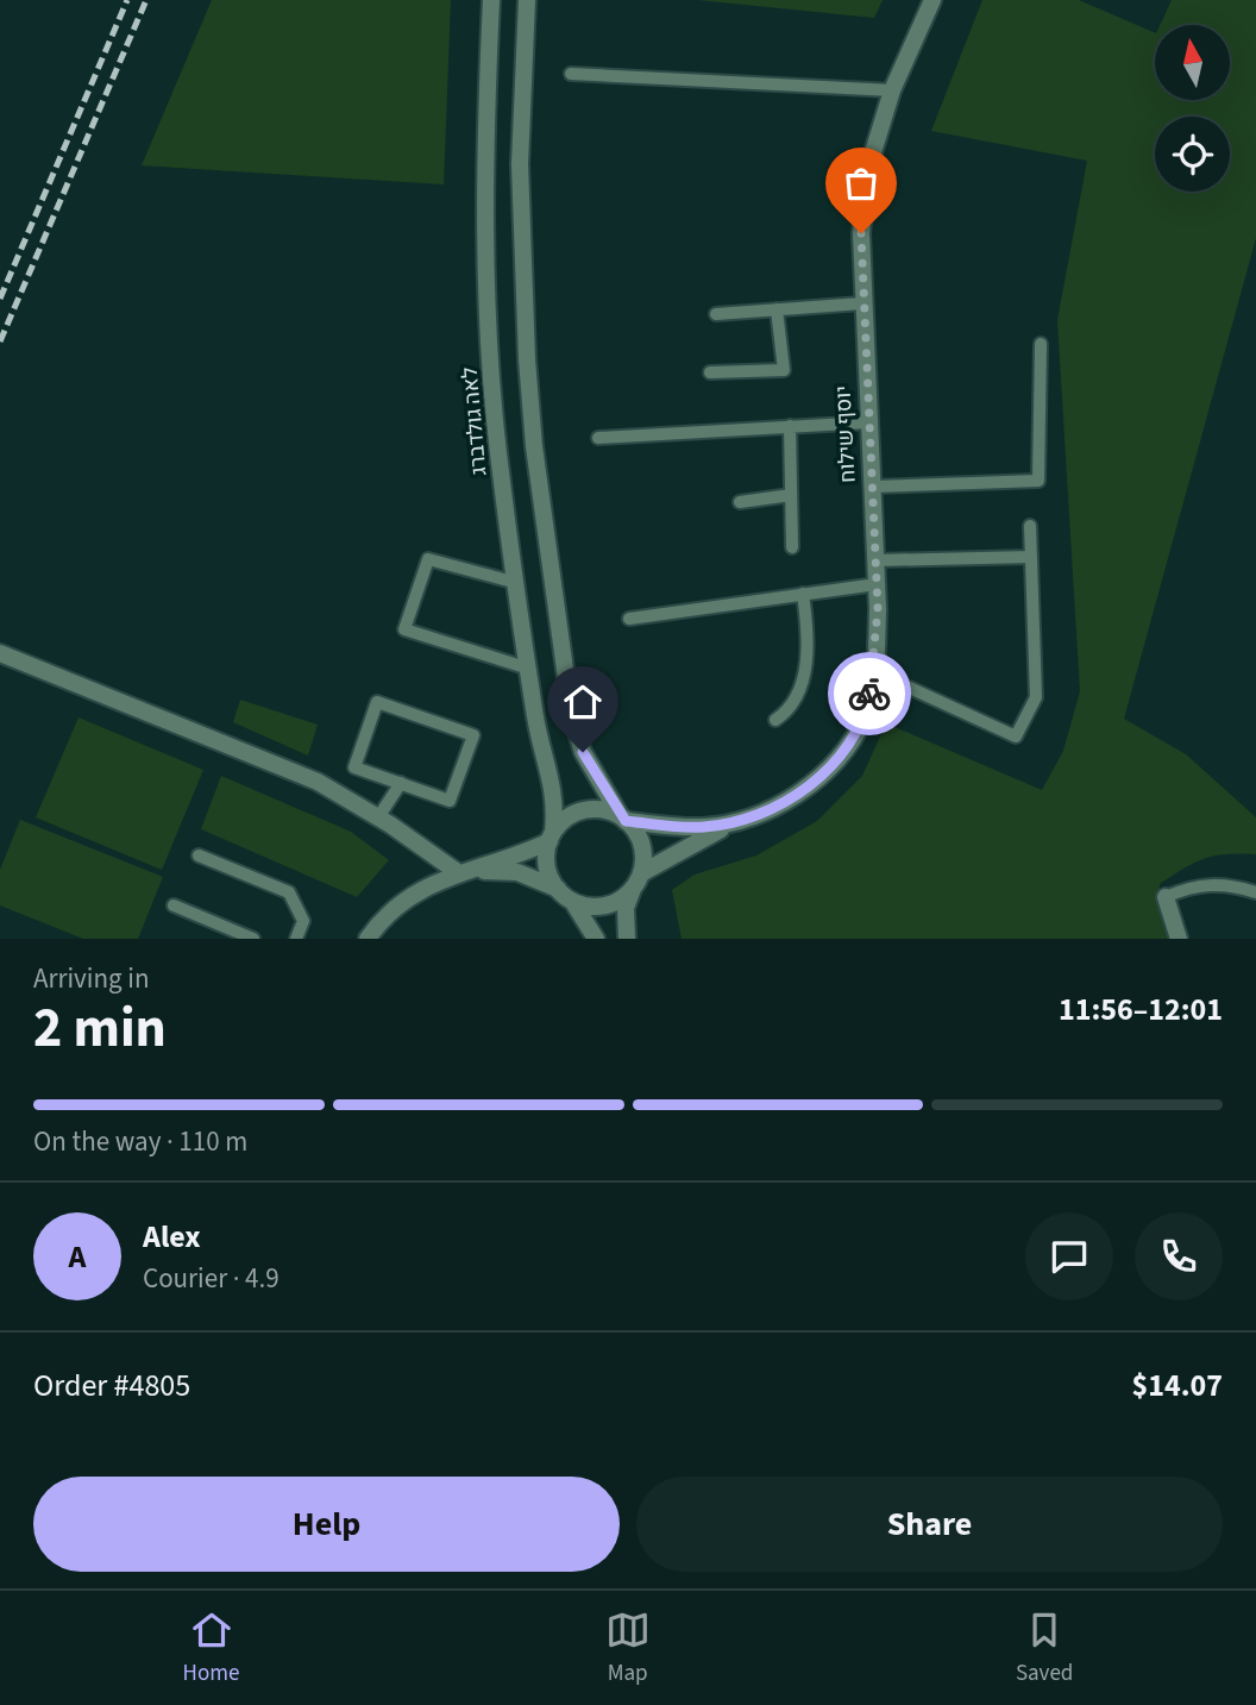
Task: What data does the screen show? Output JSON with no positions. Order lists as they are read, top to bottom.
{
  "streets": {
    "street": ["לאה גולדברג", "יוסף שילוח"]
  },
  "north": "top",
  "page": {
    "heading": ["2 min", "Arriving in", "11:56–12:01"],
    "panel": [
      "Alex",
      "Courier · 4.9",
      "Order #4805",
      "$14.07"
    ],
    "bar": "On the way · 110 m",
    "round": "A",
    "buttons": ["Help", "Share"],
    "tabs": ["Home", "Map", "Saved"]
  }
}
